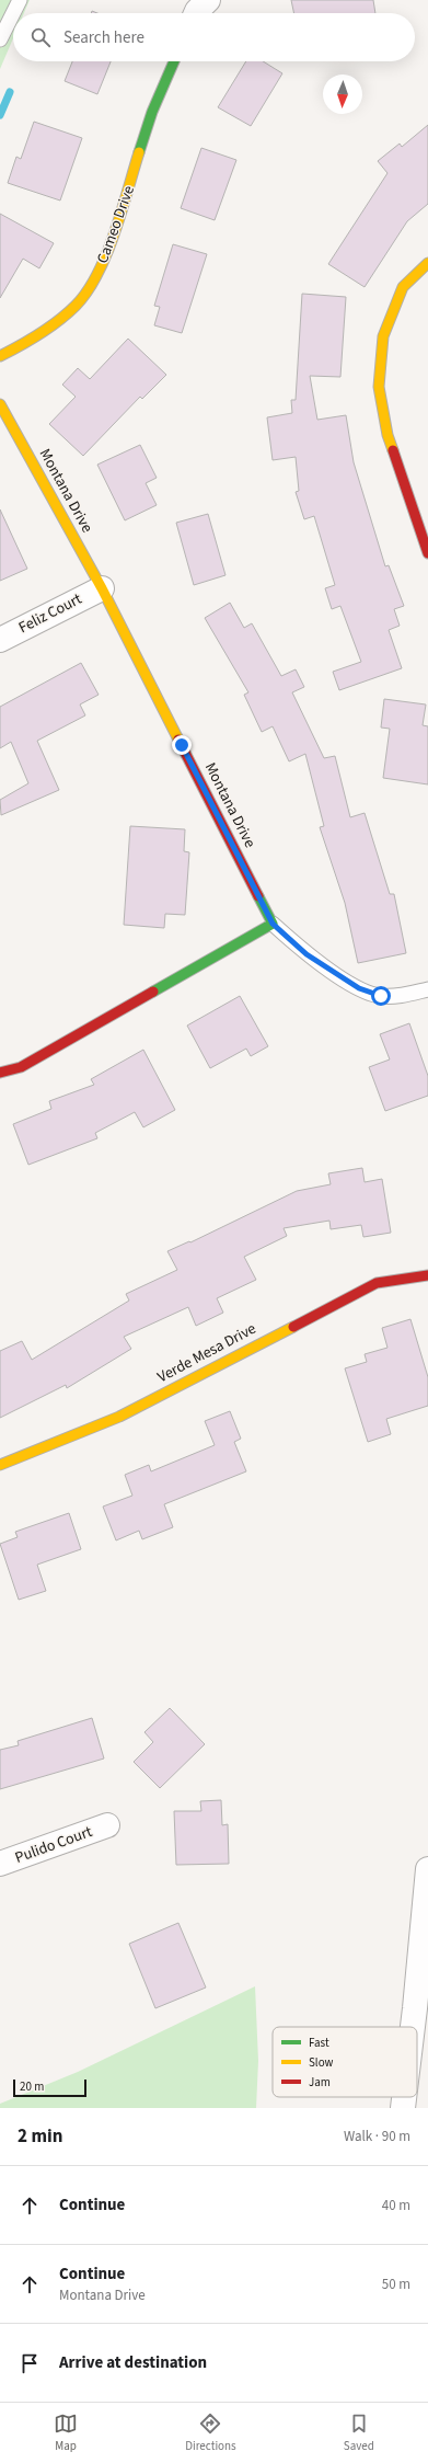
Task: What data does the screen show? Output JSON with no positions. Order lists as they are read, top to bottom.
{
  "streets": {
    "street": [
      "Cameo Drive",
      "Montana Drive",
      "Feliz Court",
      "Verde Mesa Drive",
      "Pulido Court"
    ]
  },
  "crossings": [
    ["Montana Drive", "Feliz Court"]
  ],
  "legend": ["Fast", "Slow", "Jam"],
  "scale_bar": "20 m",
  "north": "bottom",
  "page": {
    "search": "Search here",
    "scale": "20 m",
    "heading": ["2 min", "Walk · 90 m"],
    "list": [
      ["Continue", "40 m"],
      ["Continue", "Montana Drive", "50 m"],
      "Arrive at destination"
    ],
    "nav": ["Map", "Directions", "Saved"]
  }
}
